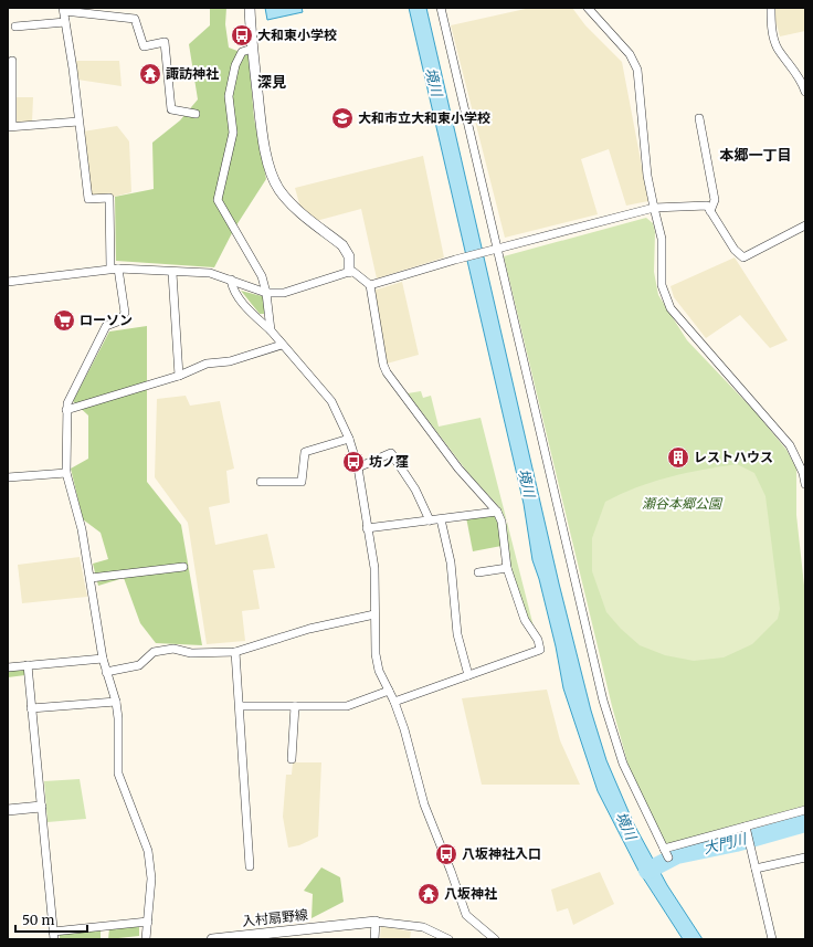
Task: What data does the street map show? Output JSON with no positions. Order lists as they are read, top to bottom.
{
  "streets": {
    "street": ["入村扇野線"]
  },
  "districts": ["深見", "本郷一丁目"],
  "water": ["境川", "大門川"],
  "parks": ["瀬谷本郷公園"],
  "places": {
    "bus stop": ["大和東小学校", "坊ノ窪", "八坂神社入口"],
    "temple": ["諏訪神社", "八坂神社"],
    "school or university": ["大和市立大和東小学校"],
    "supermarket": ["ローソン"],
    "building": ["レストハウス"]
  },
  "scale_bar": "50 m"
}
